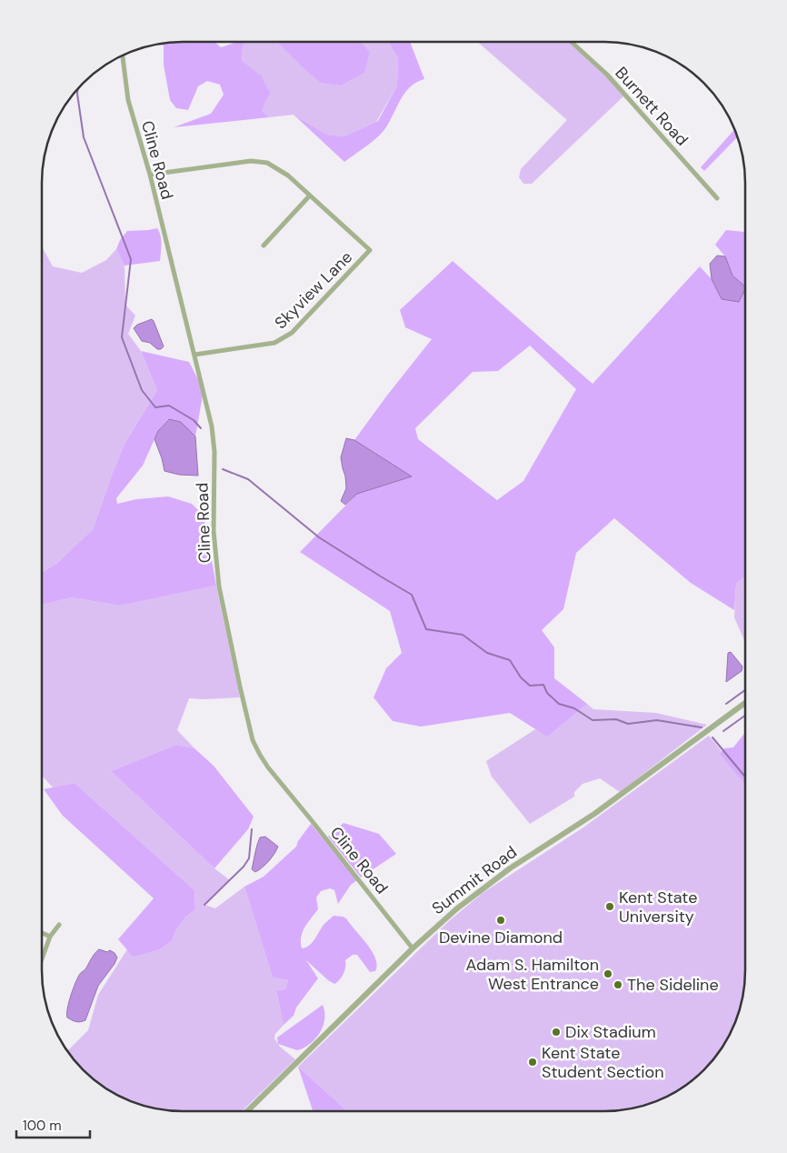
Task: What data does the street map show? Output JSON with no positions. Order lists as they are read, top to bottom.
{
  "streets": {
    "street": [
      "Burnett Road",
      "Cline Road",
      "Skyview Lane",
      "Summit Road"
    ]
  },
  "crossings": [
    ["Cline Road", "Skyview Lane"],
    ["Cline Road", "Summit Road"]
  ],
  "places": [
    "Kent State University",
    "Devine Diamond",
    "Adam S. Hamilton West Entrance",
    "The Sideline",
    "Dix Stadium",
    "Kent State Student Section"
  ],
  "scale_bar": "100 m"
}
